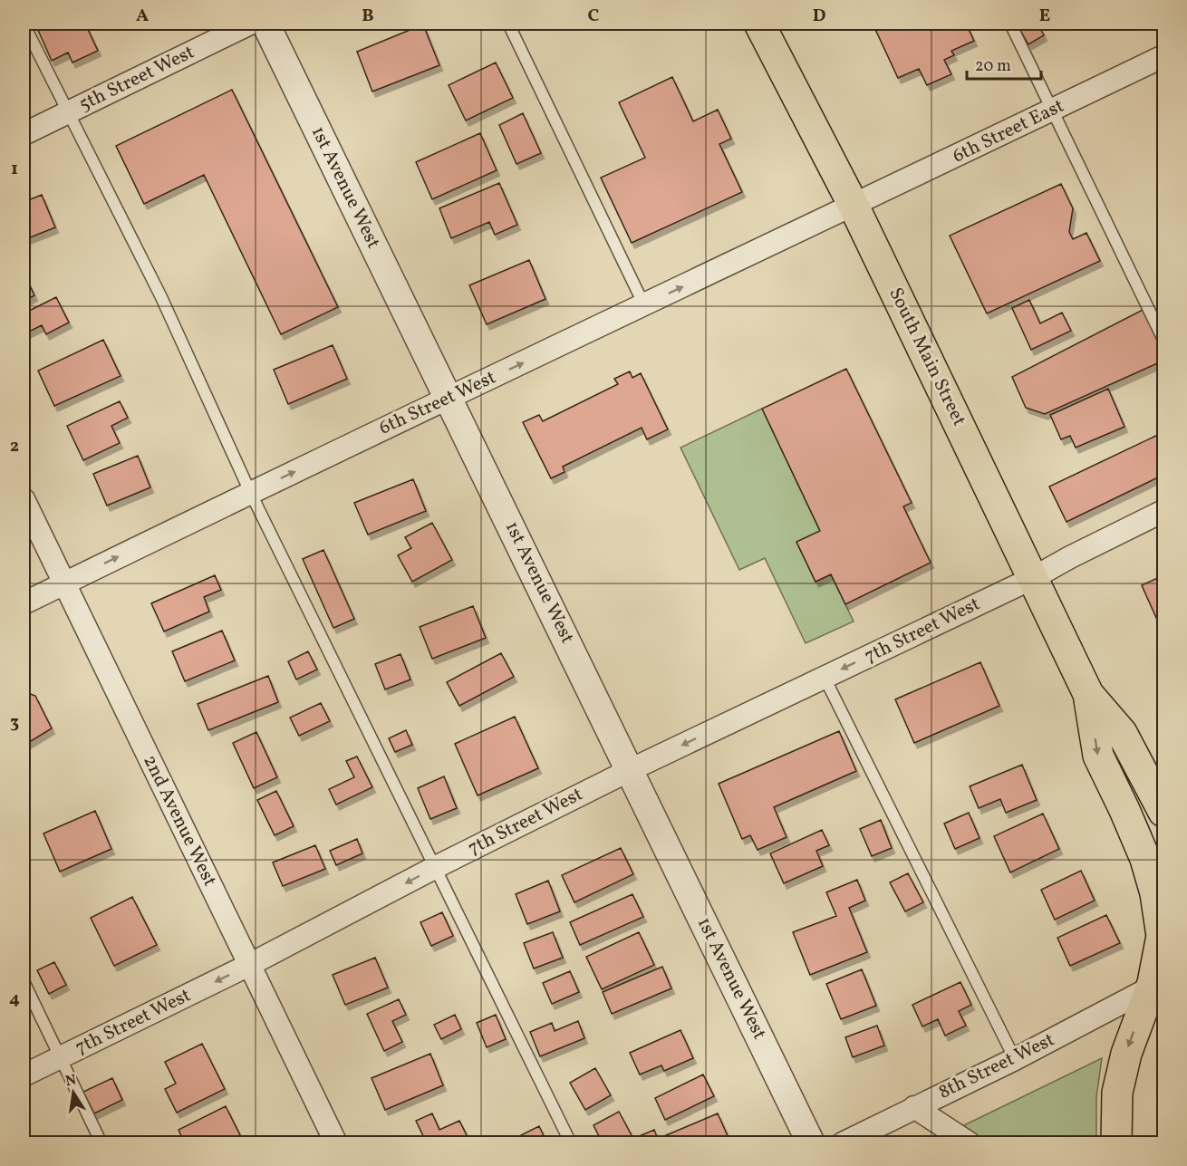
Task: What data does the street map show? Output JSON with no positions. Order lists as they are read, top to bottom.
{
  "streets": {
    "main road": ["South Main Street"],
    "street": [
      "5th Street West",
      "6th Street East",
      "1st Avenue West",
      "6th Street West",
      "7th Street West",
      "2nd Avenue West",
      "8th Street West"
    ]
  },
  "crossings": [
    ["6th Street East", "South Main Street"],
    ["6th Street East", "6th Street West"],
    ["1st Avenue West", "6th Street West"],
    ["1st Avenue West", "7th Street West"],
    ["South Main Street", "6th Street West"],
    ["South Main Street", "7th Street West"],
    ["South Main Street", "8th Street West"],
    ["6th Street West", "2nd Avenue West"],
    ["7th Street West", "2nd Avenue West"]
  ],
  "one_way": ["6th Street West", "7th Street West"],
  "scale_bar": "20 m",
  "north": "top",
  "grid": {
    "columns": [
      "A",
      "B",
      "C",
      "D",
      "E"
    ],
    "rows": [
      "1",
      "2",
      "3",
      "4"
    ]
  }
}
